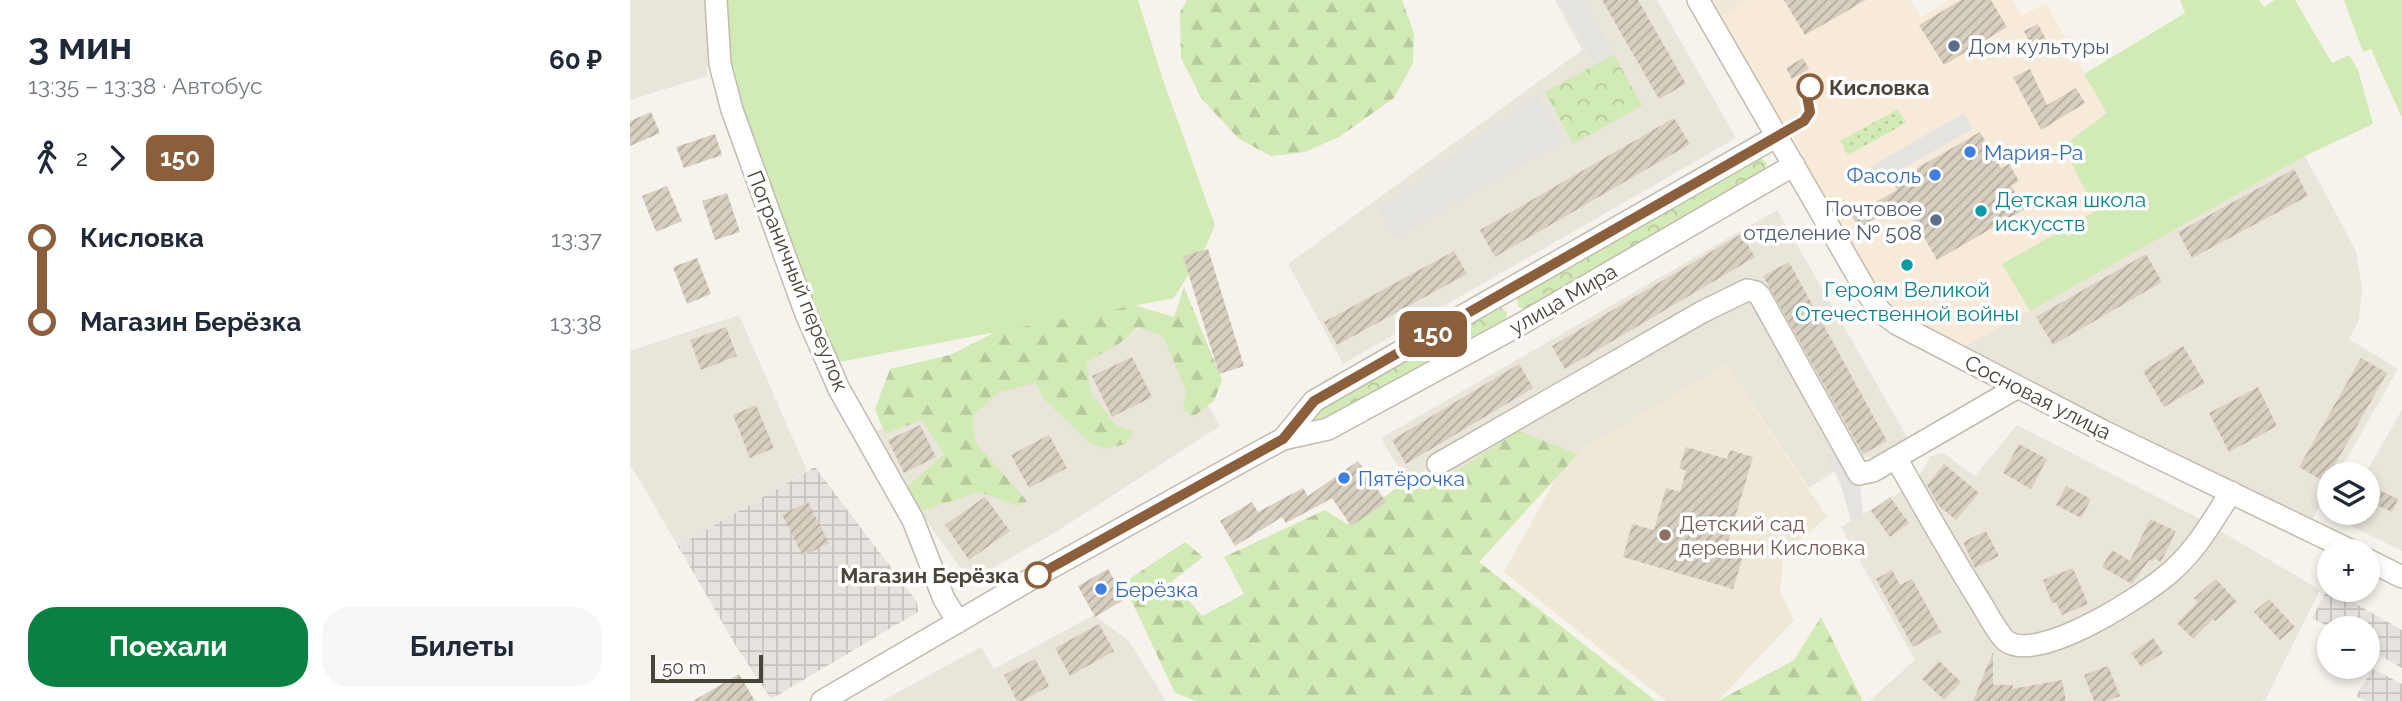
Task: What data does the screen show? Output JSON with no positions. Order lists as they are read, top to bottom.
{
  "streets": {
    "street": ["Пограничный переулок", "улица Мира", "Сосновая улица"]
  },
  "crossings": [
    ["улица Мира", "Сосновая улица"]
  ],
  "places": [
    "Дом культуры",
    "Кисловка",
    "Мария-Ра",
    "Фасоль",
    "Детская школа искусств",
    "Почтовое отделение № 508",
    "Героям Великой Отечественной войны",
    "Пятёрочка",
    "Детский сад деревни Кисловка",
    "Магазин Берёзка",
    "Берёзка"
  ],
  "lines": ["bus line 150"],
  "scale_bar": "50 m",
  "page": {
    "heading": ["3 мин", "13:35 – 13:38 · Автобус", "60 ₽"],
    "on_map": "150",
    "legs": ["2", "150"],
    "list": [
      {
        "name": "Кисловка",
        "value": "13:37"
      },
      {
        "name": "Магазин Берёзка",
        "value": "13:38"
      }
    ],
    "map_buttons": ["+", "−"],
    "buttons": ["Поехали", "Билеты"],
    "scale": "50 m"
  }
}
